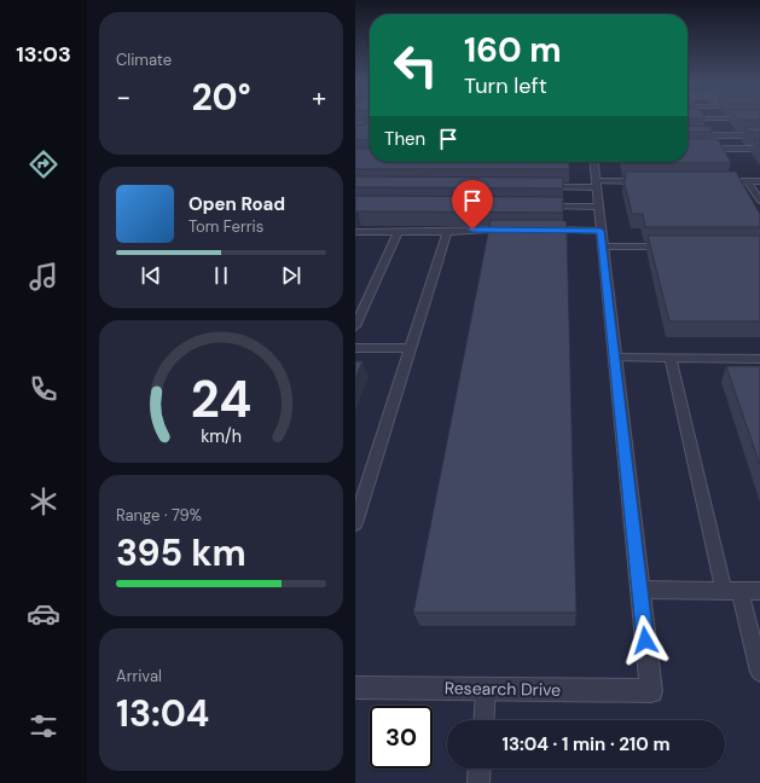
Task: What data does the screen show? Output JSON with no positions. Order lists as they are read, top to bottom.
{
  "streets": {
    "street": ["Research Drive"]
  },
  "page": {
    "tabs": "13:03",
    "tile": [
      "Climate",
      ["Range · 79%", "395 km"],
      ["Arrival", "13:04"]
    ],
    "turn": ["160 m", "Turn left"],
    "heat": ["−", "20°", "+"],
    "then": "Then",
    "song": ["Open Road", "Tom Ferris"],
    "limit": "30",
    "trip": "13:04 · 1 min · 210 m",
    "gauge": ["24", "km/h"]
  }
}
